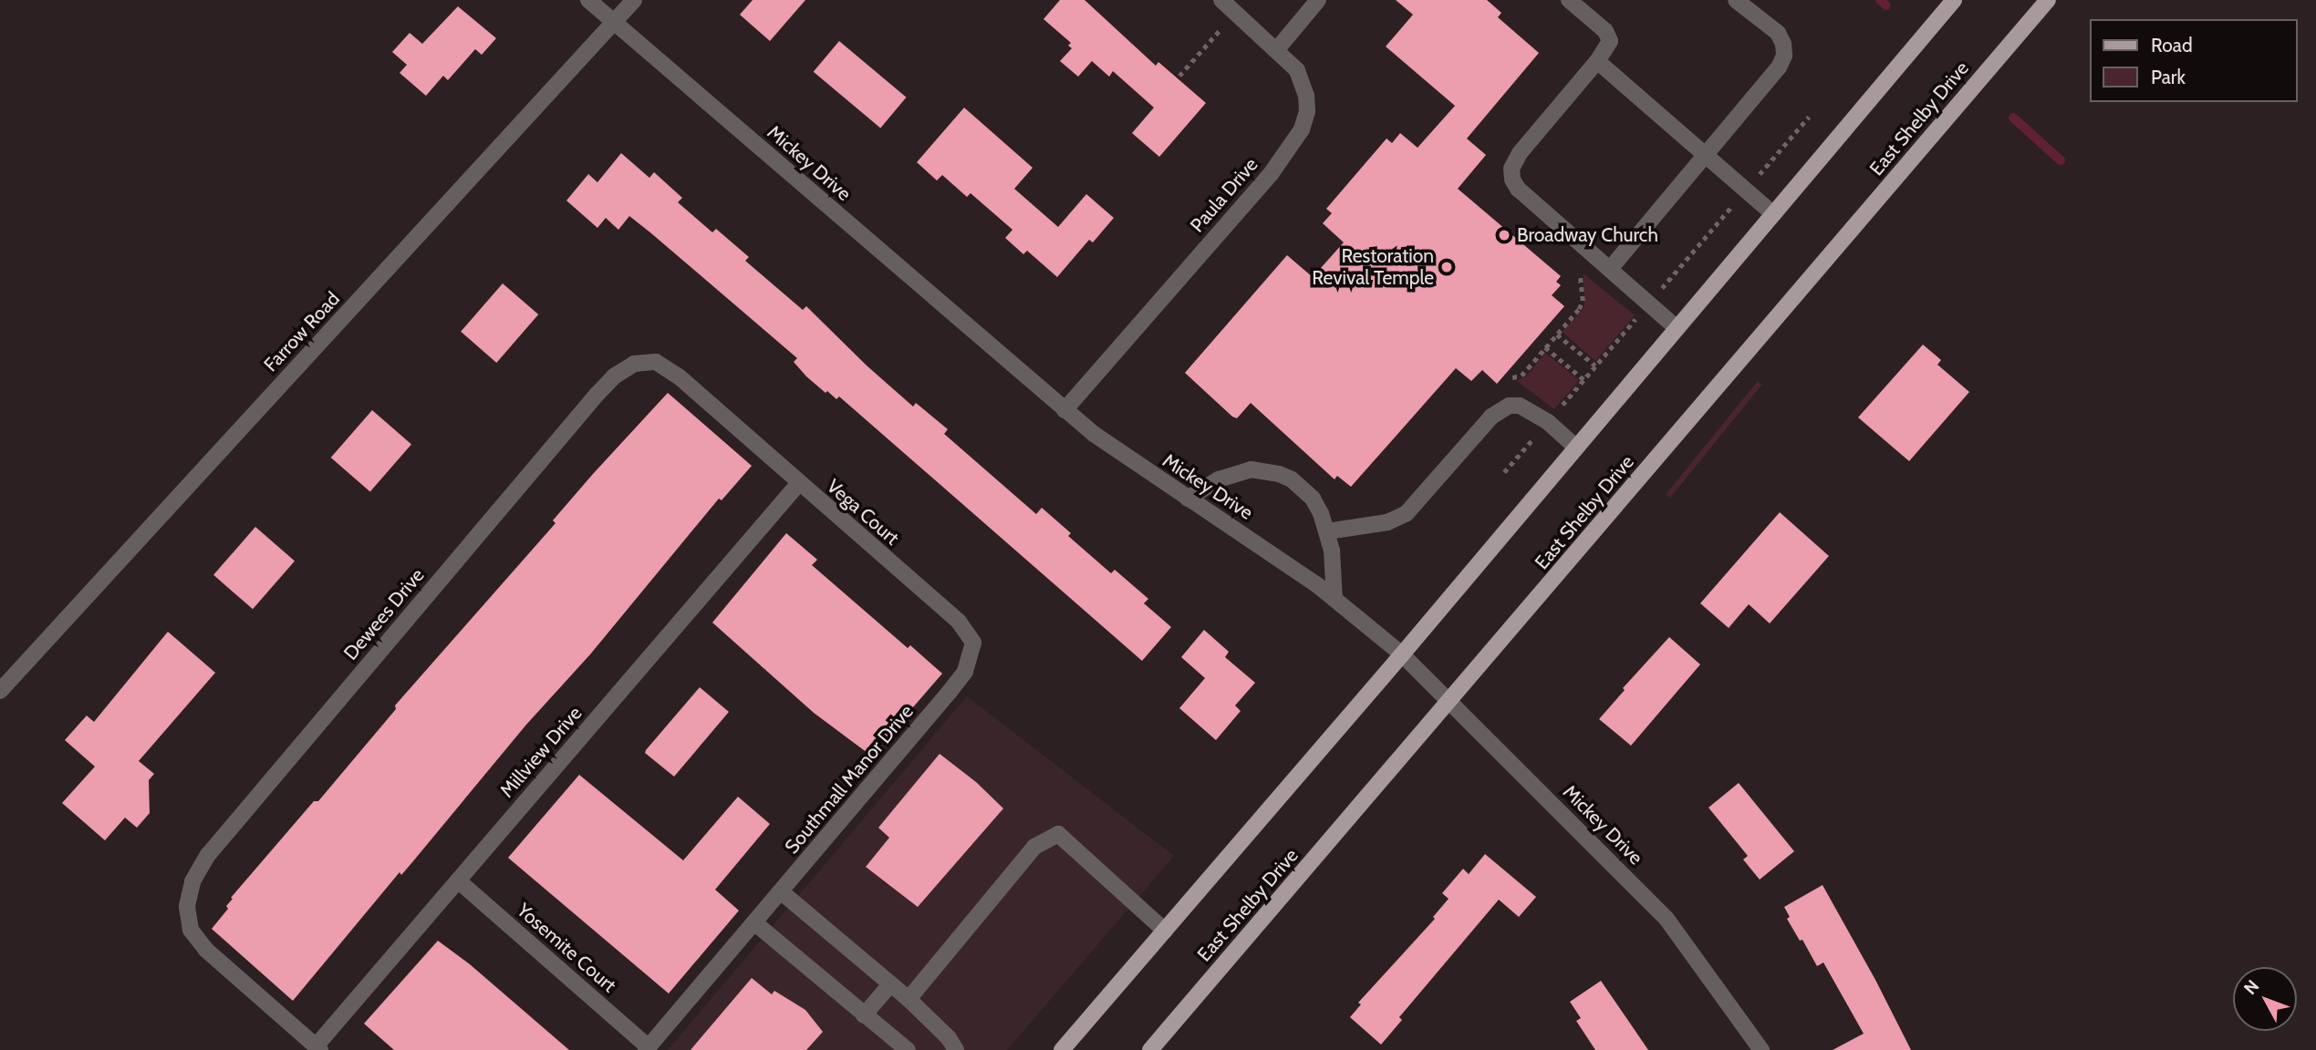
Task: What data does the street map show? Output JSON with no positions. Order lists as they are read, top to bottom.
{
  "streets": {
    "main road": ["East Shelby Drive"],
    "street": [
      "Mickey Drive",
      "Paula Drive",
      "Farrow Road",
      "Vega Court",
      "Dewees Drive",
      "Millview Drive",
      "Southmall Manor Drive",
      "Yosemite Court"
    ]
  },
  "crossings": [
    ["East Shelby Drive", "Mickey Drive"],
    ["Mickey Drive", "Paula Drive"],
    ["Mickey Drive", "Farrow Road"],
    ["Vega Court", "Dewees Drive"],
    ["Vega Court", "Millview Drive"],
    ["Vega Court", "Southmall Manor Drive"],
    ["Dewees Drive", "Millview Drive"],
    ["Millview Drive", "Yosemite Court"],
    ["Southmall Manor Drive", "Yosemite Court"]
  ],
  "places": ["Broadway Church", "Restoration Revival Temple"],
  "legend": ["Road", "Park"],
  "north": "top left"
}
